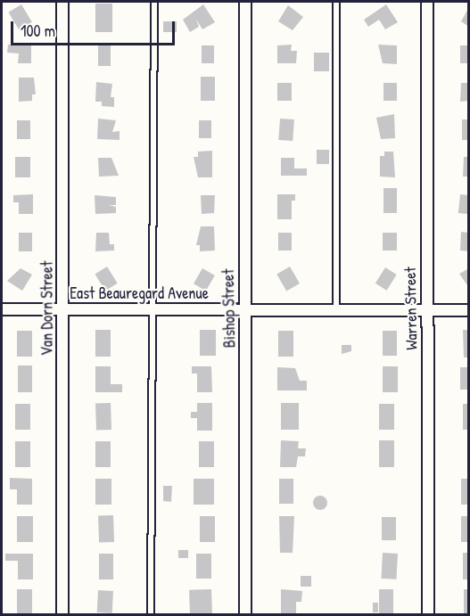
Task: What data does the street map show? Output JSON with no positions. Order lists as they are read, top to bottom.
{
  "streets": {
    "street": [
      "East Beauregard Avenue",
      "Van Dorn Street",
      "Bishop Street",
      "Warren Street"
    ]
  },
  "crossings": [
    ["East Beauregard Avenue", "Van Dorn Street"],
    ["East Beauregard Avenue", "Bishop Street"],
    ["East Beauregard Avenue", "Warren Street"]
  ],
  "scale_bar": "100 m"
}
